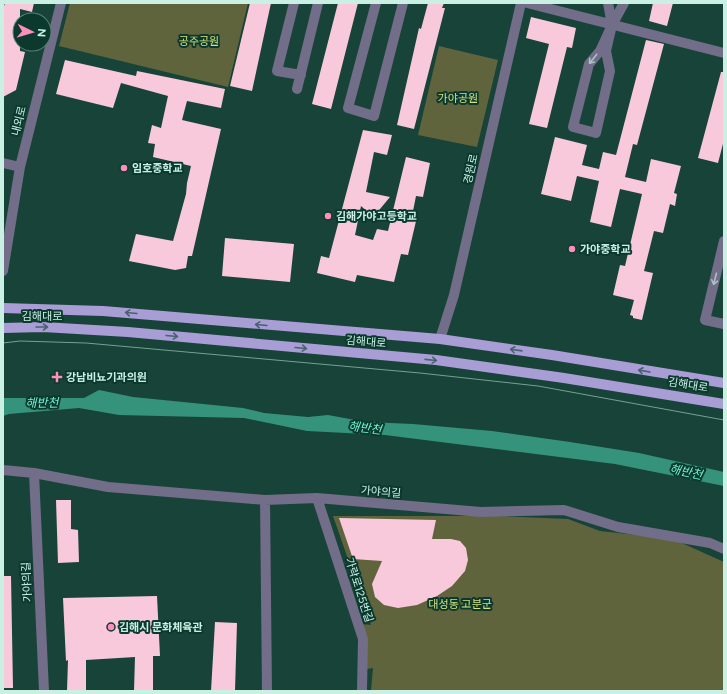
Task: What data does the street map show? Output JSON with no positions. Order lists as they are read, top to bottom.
{
  "streets": {
    "main road": ["김해대로"],
    "street": [
      "내외로",
      "경원로",
      "가야의길",
      "가락로125번길"
    ]
  },
  "crossings": [
    ["경원로", "김해대로"],
    ["가야의길", "가락로125번길"]
  ],
  "water": ["해반천"],
  "parks": ["공주공원", "가야공원", "대성동 고분군"],
  "places": {
    "other": [
      "임호중학교",
      "김해가야고등학교",
      "가야중학교",
      "김해시 문화체육관"
    ],
    "health": ["강남비뇨기과의원"]
  },
  "north": "right"
}
